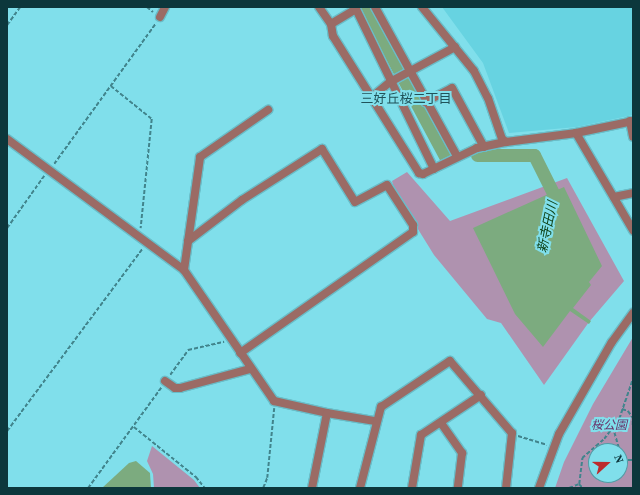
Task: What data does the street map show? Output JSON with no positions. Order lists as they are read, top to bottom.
{
  "districts": ["三好丘桜二丁目"],
  "water": ["新寺田川"],
  "parks": ["桜公園"],
  "north": "right"
}
